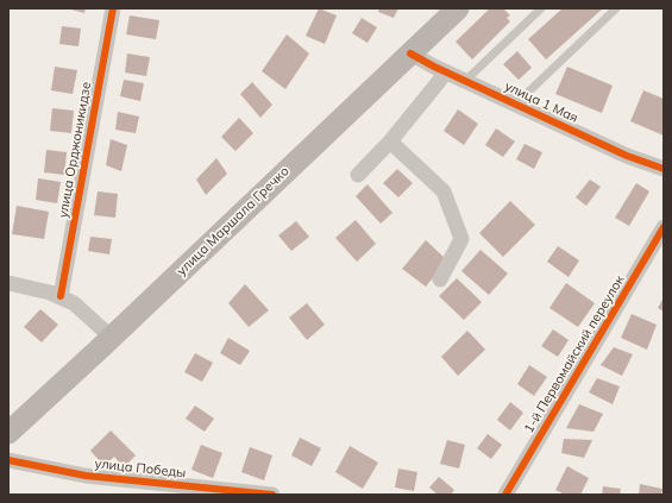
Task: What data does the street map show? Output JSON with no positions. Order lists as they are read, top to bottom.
{
  "streets": {
    "main road": ["улица Маршала Гречко"],
    "street": [
      "улица 1 Мая",
      "улица Орджоникидзе",
      "1-й Первомайский переулок",
      "улица Победы"
    ]
  },
  "crossings": [
    ["улица 1 Мая", "улица Маршала Гречко"]
  ]
}
